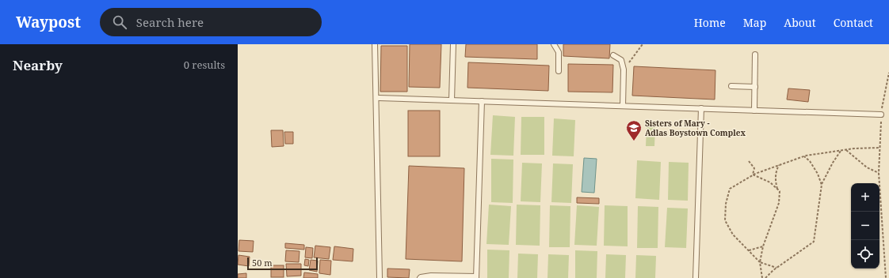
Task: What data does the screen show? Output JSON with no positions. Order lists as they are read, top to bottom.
{
  "places": {
    "school or university": ["Sisters of Mary - Adlas Boystown Complex"]
  },
  "scale_bar": "50 m",
  "page": {
    "header": "Waypost",
    "search": "Search here",
    "nav": [
      "Home",
      "Map",
      "About",
      "Contact"
    ],
    "heading": ["Nearby", "0 results"],
    "map_buttons": ["+", "−"],
    "scale": "50 m"
  }
}
